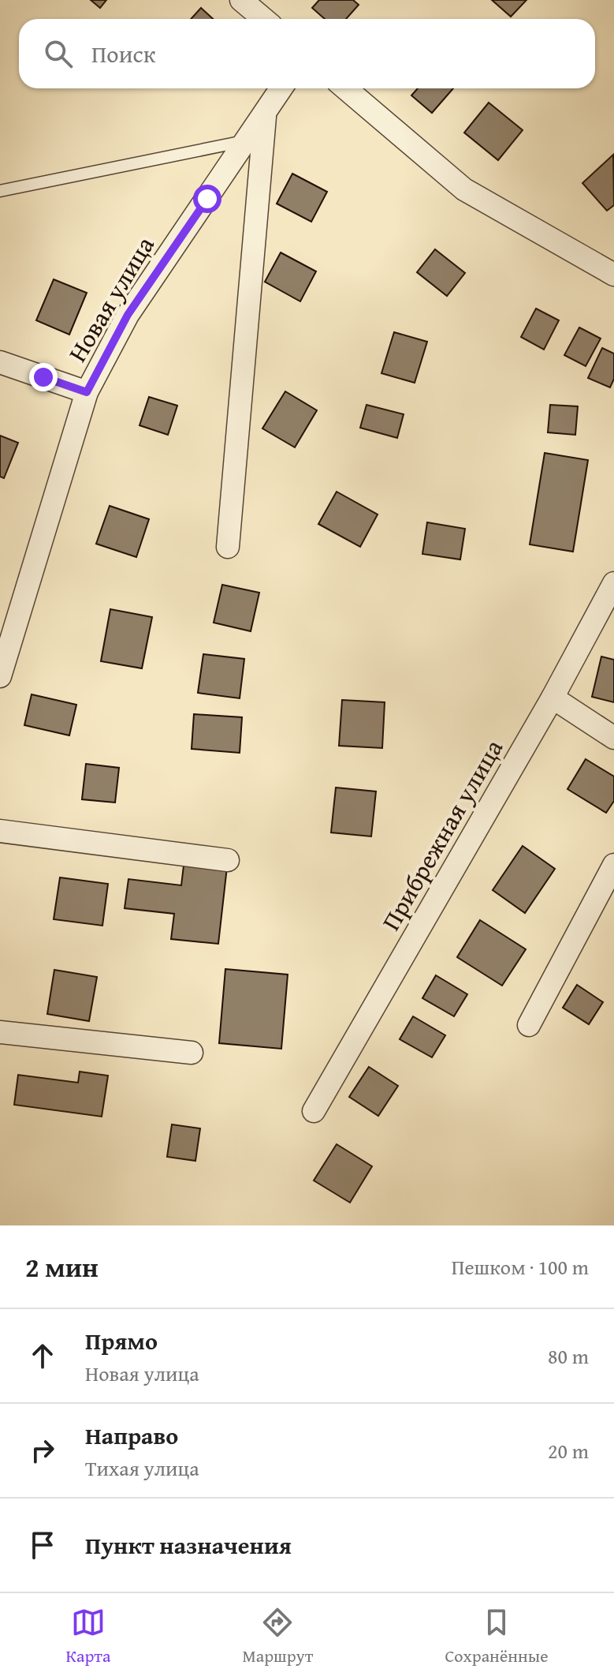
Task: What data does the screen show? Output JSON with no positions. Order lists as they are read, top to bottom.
{
  "streets": {
    "street": ["Новая улица", "Прибрежная улица"]
  },
  "page": {
    "search": "Поиск",
    "heading": ["2 мин", "Пешком · 100 m"],
    "list": [
      ["Прямо", "Новая улица", "80 m"],
      ["Направо", "Тихая улица", "20 m"],
      "Пункт назначения"
    ],
    "nav": ["Карта", "Маршрут", "Сохранённые"]
  }
}
